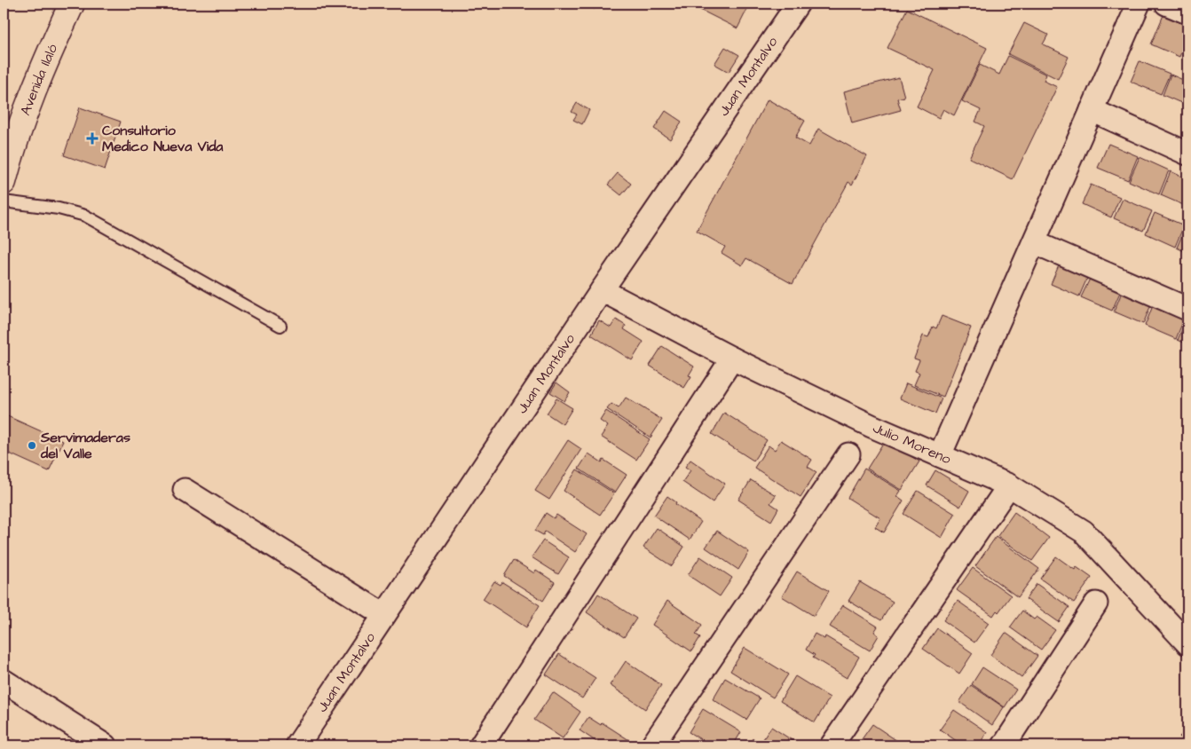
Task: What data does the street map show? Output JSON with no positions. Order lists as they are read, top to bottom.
{
  "streets": {
    "main road": ["Avenida Ilaló"],
    "street": ["Juan Montalvo", "Julio Moreno"]
  },
  "crossings": [
    ["Juan Montalvo", "Julio Moreno"]
  ],
  "places": {
    "health": ["Consultorio Medico Nueva Vida"],
    "other": ["Servimaderas del Valle"]
  }
}
